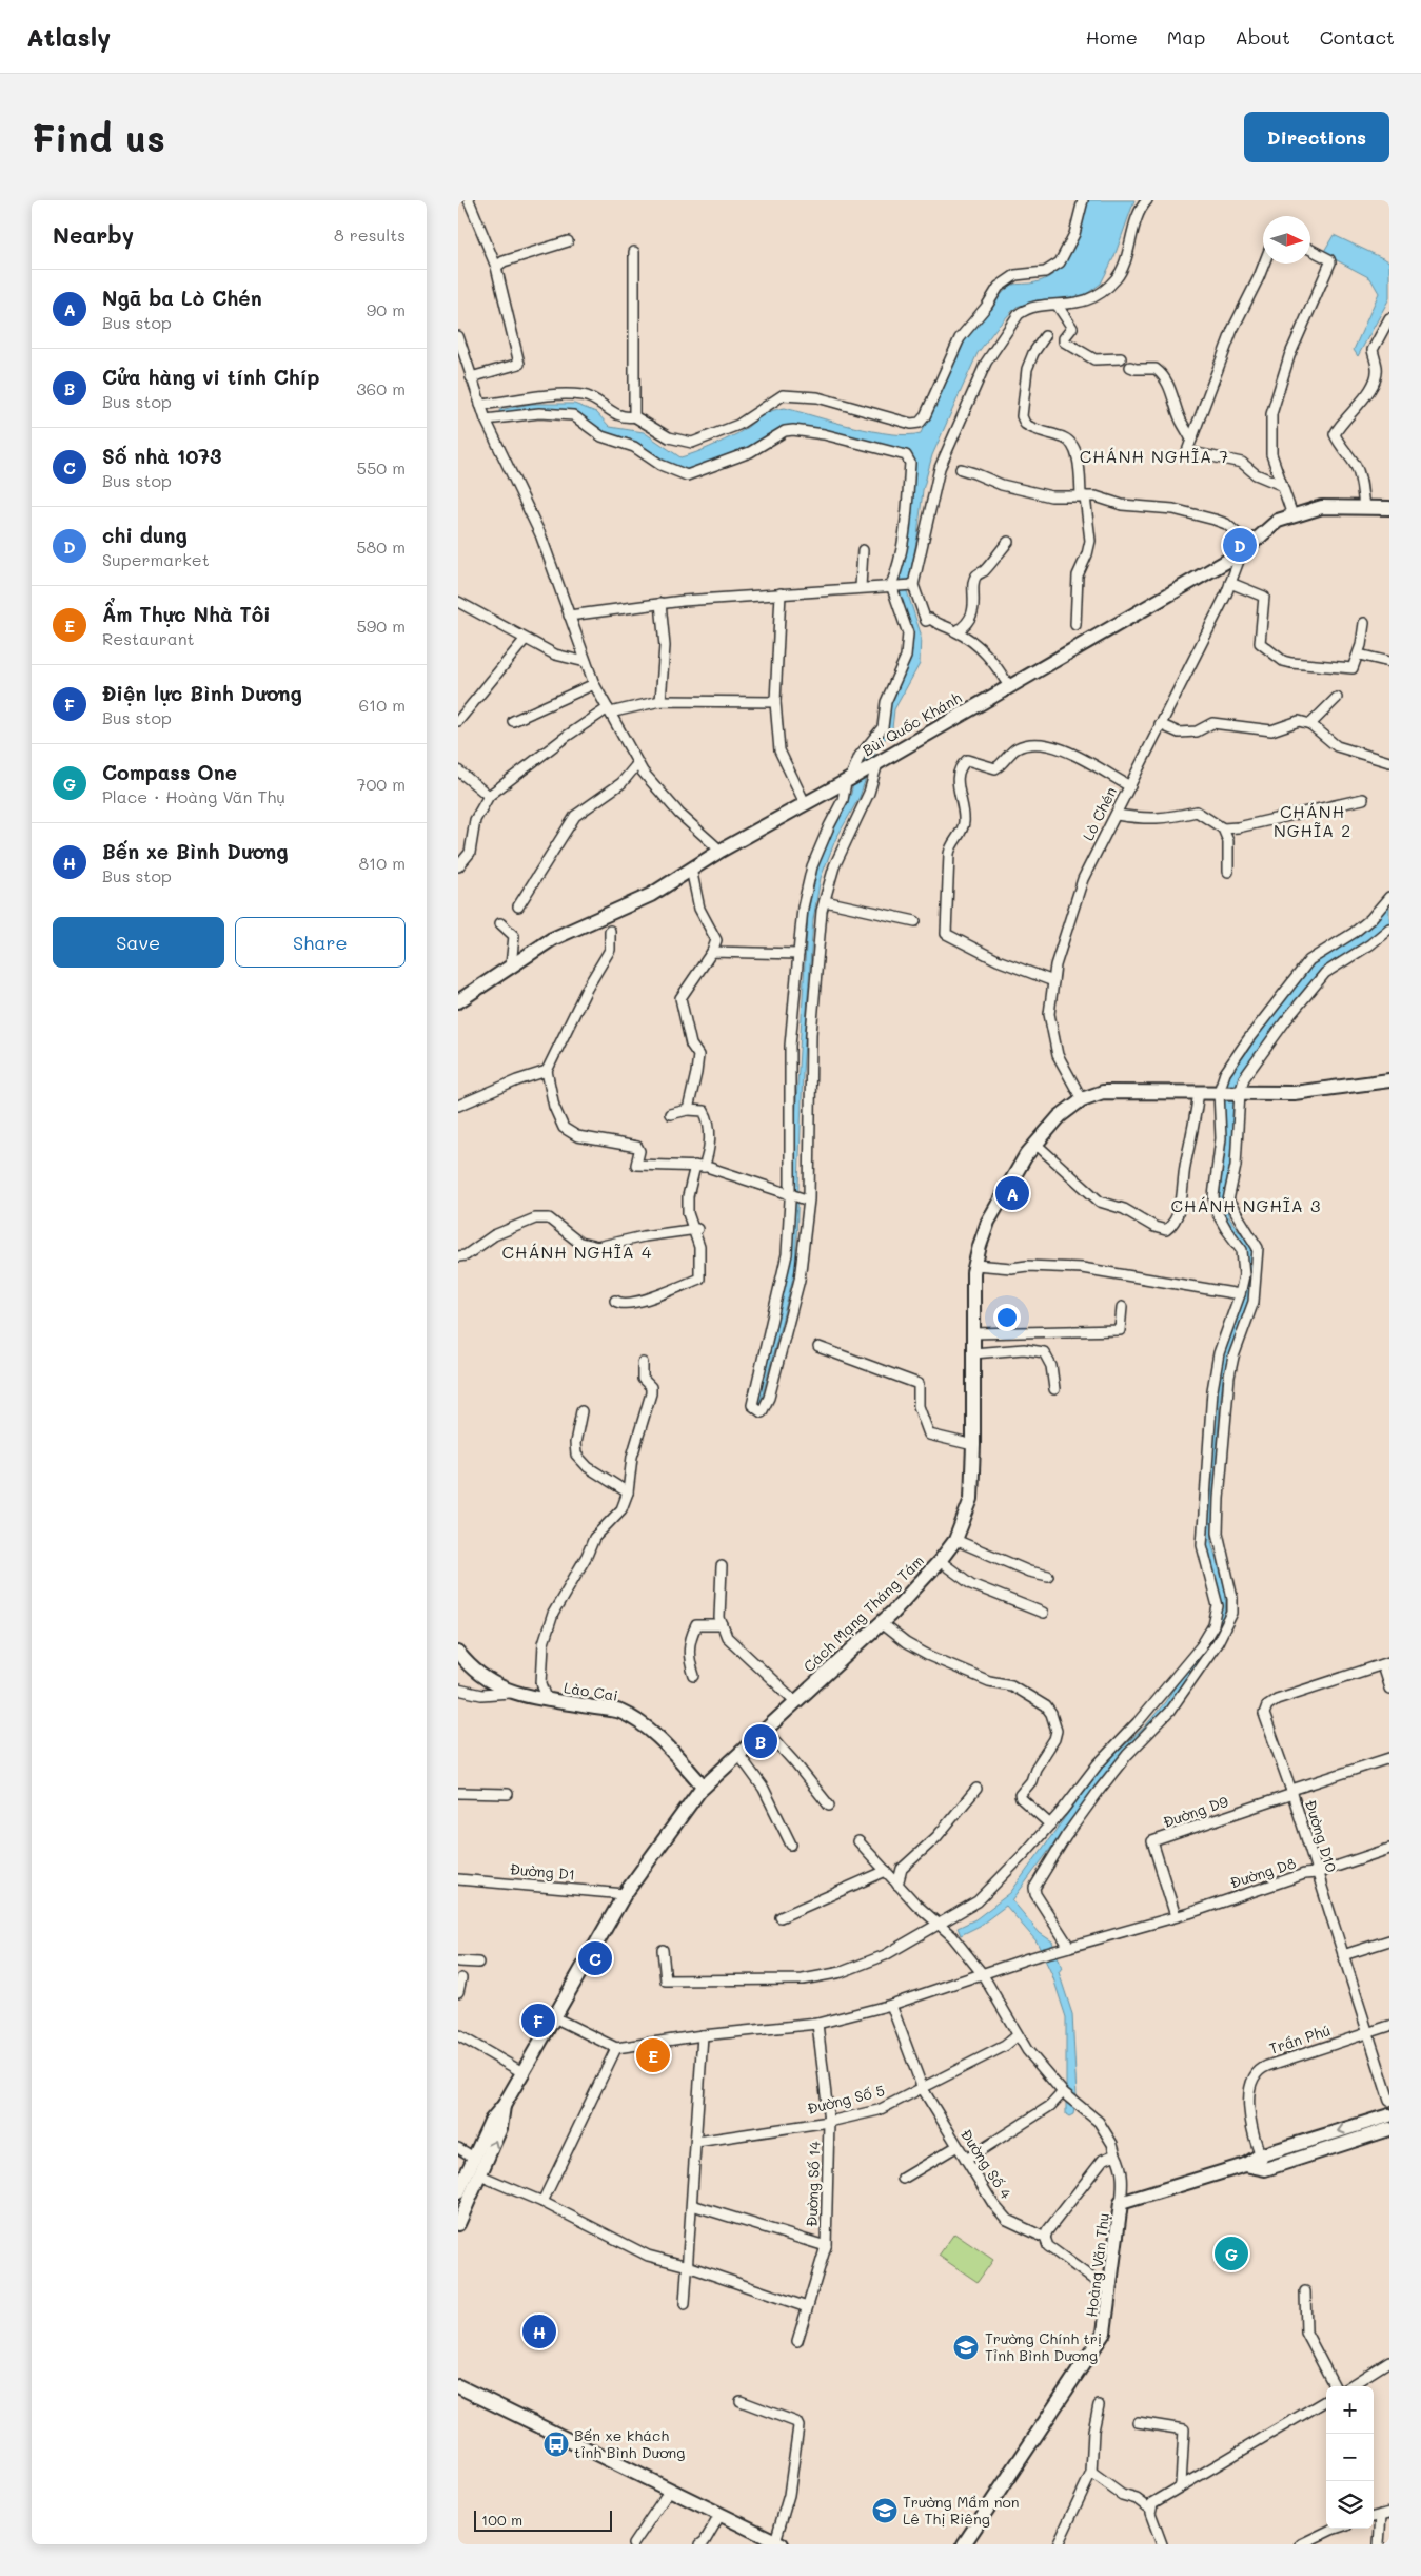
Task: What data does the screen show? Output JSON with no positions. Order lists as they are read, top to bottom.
{
  "streets": {
    "street": [
      "Bùi Quốc Khánh",
      "Lò Chén",
      "Cách Mạng Tháng Tám",
      "Lào Cai",
      "Đường D9",
      "Đường D10",
      "Đường D1",
      "Đường D8",
      "Trần Phú",
      "Đường Số 5",
      "Đường Số 4",
      "Đường Số 14",
      "Hoàng Văn Thụ"
    ]
  },
  "crossings": [
    ["Bùi Quốc Khánh", "Lò Chén"],
    ["Lò Chén", "Cách Mạng Tháng Tám"],
    ["Cách Mạng Tháng Tám", "Lào Cai"],
    ["Cách Mạng Tháng Tám", "Đường D1"],
    ["Đường D9", "Đường D10"],
    ["Đường D9", "Đường D8"],
    ["Đường D10", "Đường D8"],
    ["Đường D10", "Trần Phú"],
    ["Đường D8", "Đường Số 4"],
    ["Đường D8", "Đường Số 14"],
    ["Trần Phú", "Hoàng Văn Thụ"],
    ["Đường Số 5", "Đường Số 4"],
    ["Đường Số 5", "Đường Số 14"],
    ["Đường Số 4", "Hoàng Văn Thụ"]
  ],
  "districts": [
    "CHÁNH NGHĨA 7",
    "CHÁNH NGHĨA 2",
    "CHÁNH NGHĨA 3",
    "CHÁNH NGHĨA 4"
  ],
  "places": {
    "school or university": ["Trường Chính trị Tỉnh Bình Dương", "Trường Mầm non Lê Thị Riêng"],
    "bus stop": ["Bến xe khách tỉnh Bình Dương"]
  },
  "scale_bar": "100 m",
  "north": "right",
  "page": {
    "header": "Atlasly",
    "nav": [
      "Home",
      "Map",
      "About",
      "Contact"
    ],
    "buttons": [
      "Directions",
      ["Save", "Share"]
    ],
    "title": "Find us",
    "heading": ["Nearby", "8 results"],
    "list": [
      {
        "mark": "A",
        "name": "Ngã ba Lò Chén",
        "note": "Bus stop",
        "value": "90 m"
      },
      {
        "mark": "B",
        "name": "Cửa hàng vi tính Chíp",
        "note": "Bus stop",
        "value": "360 m"
      },
      {
        "mark": "C",
        "name": "Số nhà 1073",
        "note": "Bus stop",
        "value": "550 m"
      },
      {
        "mark": "D",
        "name": "chi dung",
        "note": "Supermarket",
        "value": "580 m"
      },
      {
        "mark": "E",
        "name": "Ẩm Thực Nhà Tôi",
        "note": "Restaurant",
        "value": "590 m"
      },
      {
        "mark": "F",
        "name": "Điện lực Bình Dương",
        "note": "Bus stop",
        "value": "610 m"
      },
      {
        "mark": "G",
        "name": "Compass One",
        "note": "Place · Hoàng Văn Thụ",
        "value": "700 m"
      },
      {
        "mark": "H",
        "name": "Bến xe Bình Dương",
        "note": "Bus stop",
        "value": "810 m"
      }
    ],
    "pins": [
      "D",
      "A",
      "B",
      "C",
      "F",
      "E",
      "G",
      "H"
    ],
    "map_buttons": ["+", "−"],
    "scale": "100 m"
  }
}
